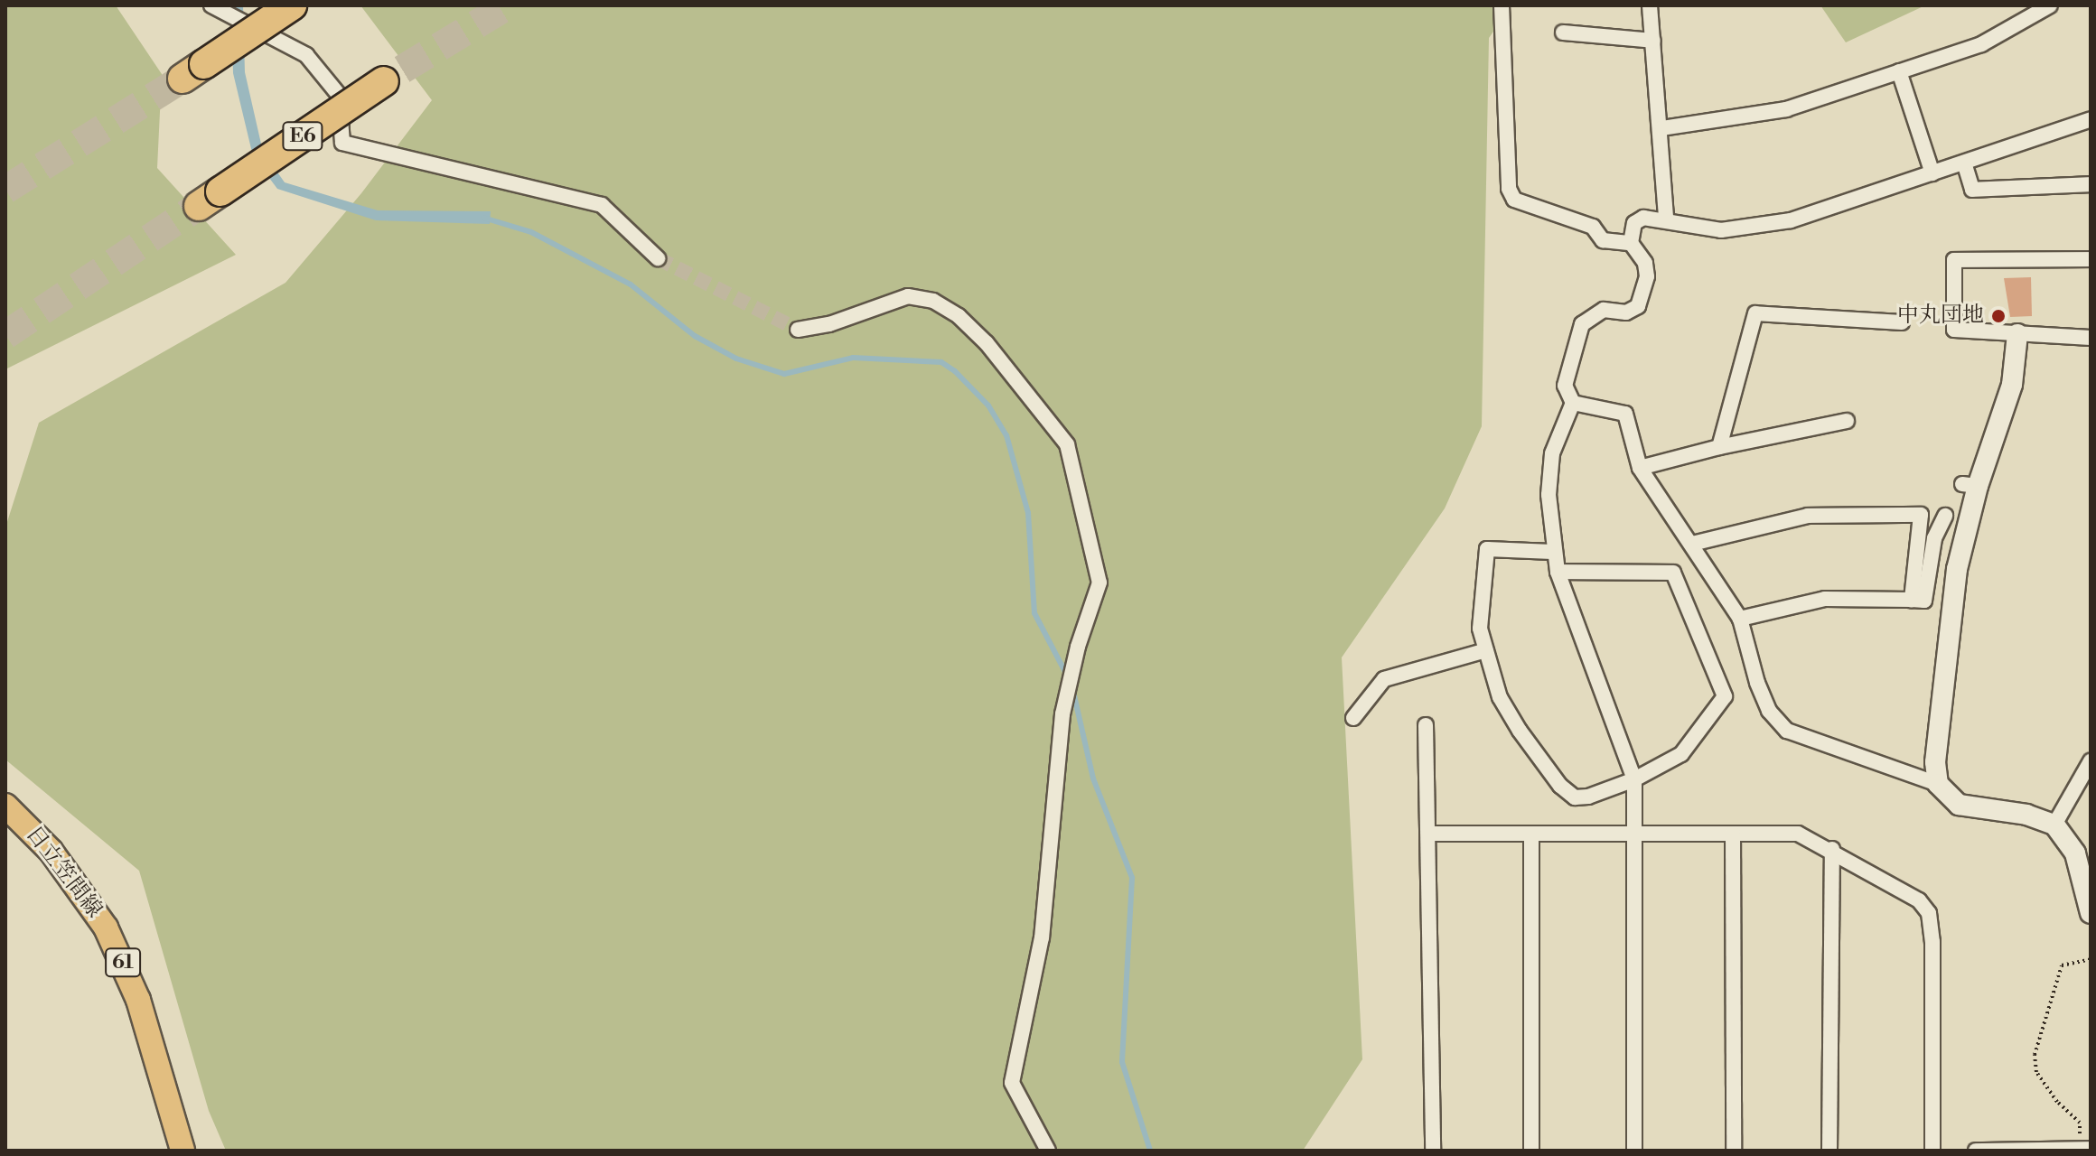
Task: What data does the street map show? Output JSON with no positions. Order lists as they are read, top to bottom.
{
  "streets": {
    "highway": ["E6"],
    "main road": ["日立笠間線", "61"]
  },
  "places": ["中丸団地"]
}
